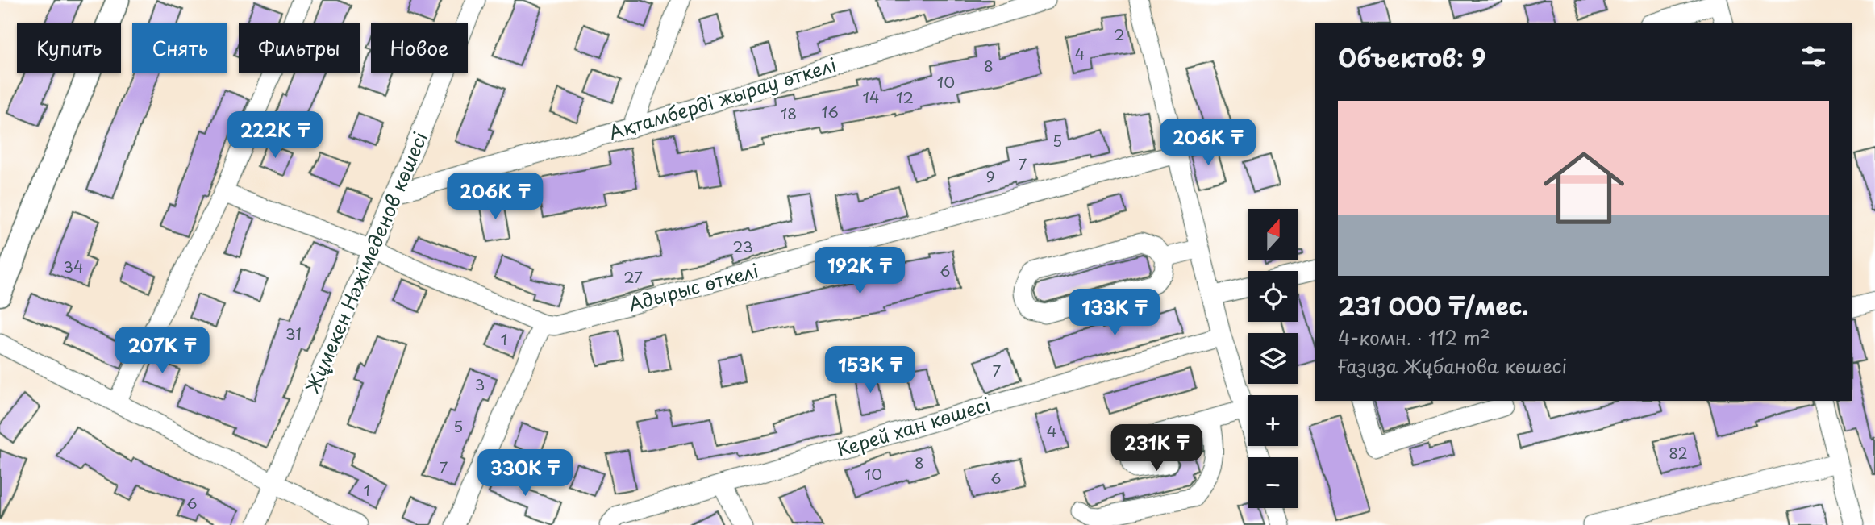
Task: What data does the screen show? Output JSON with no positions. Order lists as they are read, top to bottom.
{
  "streets": {
    "street": [
      "Ақтамберді жырау өткелі",
      "Жұмекен Нәжімеденов көшесі",
      "Адырыс өткелі",
      "Керей хан көшесі"
    ]
  },
  "crossings": [
    ["Ақтамберді жырау өткелі", "Жұмекен Нәжімеденов көшесі"],
    ["Жұмекен Нәжімеденов көшесі", "Адырыс өткелі"]
  ],
  "house_numbers": [
    "2",
    "4",
    "8",
    "10",
    "14",
    "12",
    "16",
    "18",
    "5",
    "7",
    "9",
    "23",
    "34",
    "6",
    "27",
    "31",
    "1",
    "7",
    "3",
    "5",
    "4",
    "82",
    "8",
    "7",
    "10",
    "6",
    "1",
    "6"
  ],
  "north": "top",
  "page": {
    "chip": [
      "Купить",
      "Снять",
      "Фильтры",
      "Новое"
    ],
    "heading": "Объектов: 9",
    "list": [
      {
        "name": "231 000 ₸/мес.",
        "note": "4-комн. · 112 m² · Ғазиза Жұбанова көшесі"
      }
    ],
    "price": [
      "222K ₸",
      "206K ₸",
      "206K ₸",
      "192K ₸",
      "133K ₸",
      "207K ₸",
      "153K ₸",
      "231K ₸",
      "330K ₸"
    ],
    "map_buttons": ["+", "−"]
  }
}
